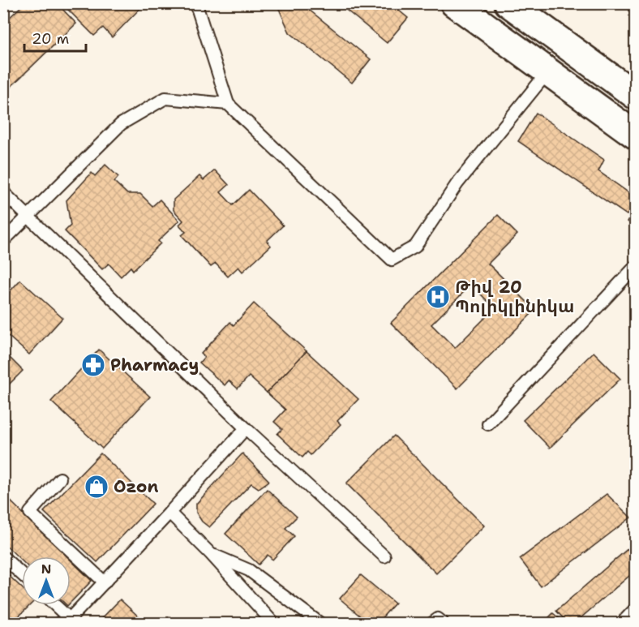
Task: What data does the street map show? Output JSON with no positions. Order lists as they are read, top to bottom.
{
  "places": {
    "hospital": ["Թիվ 20 Պոլիկլինիկա"],
    "pharmacy": ["Pharmacy"],
    "shop": ["Ozon"]
  },
  "scale_bar": "20 m",
  "north": "top"
}
